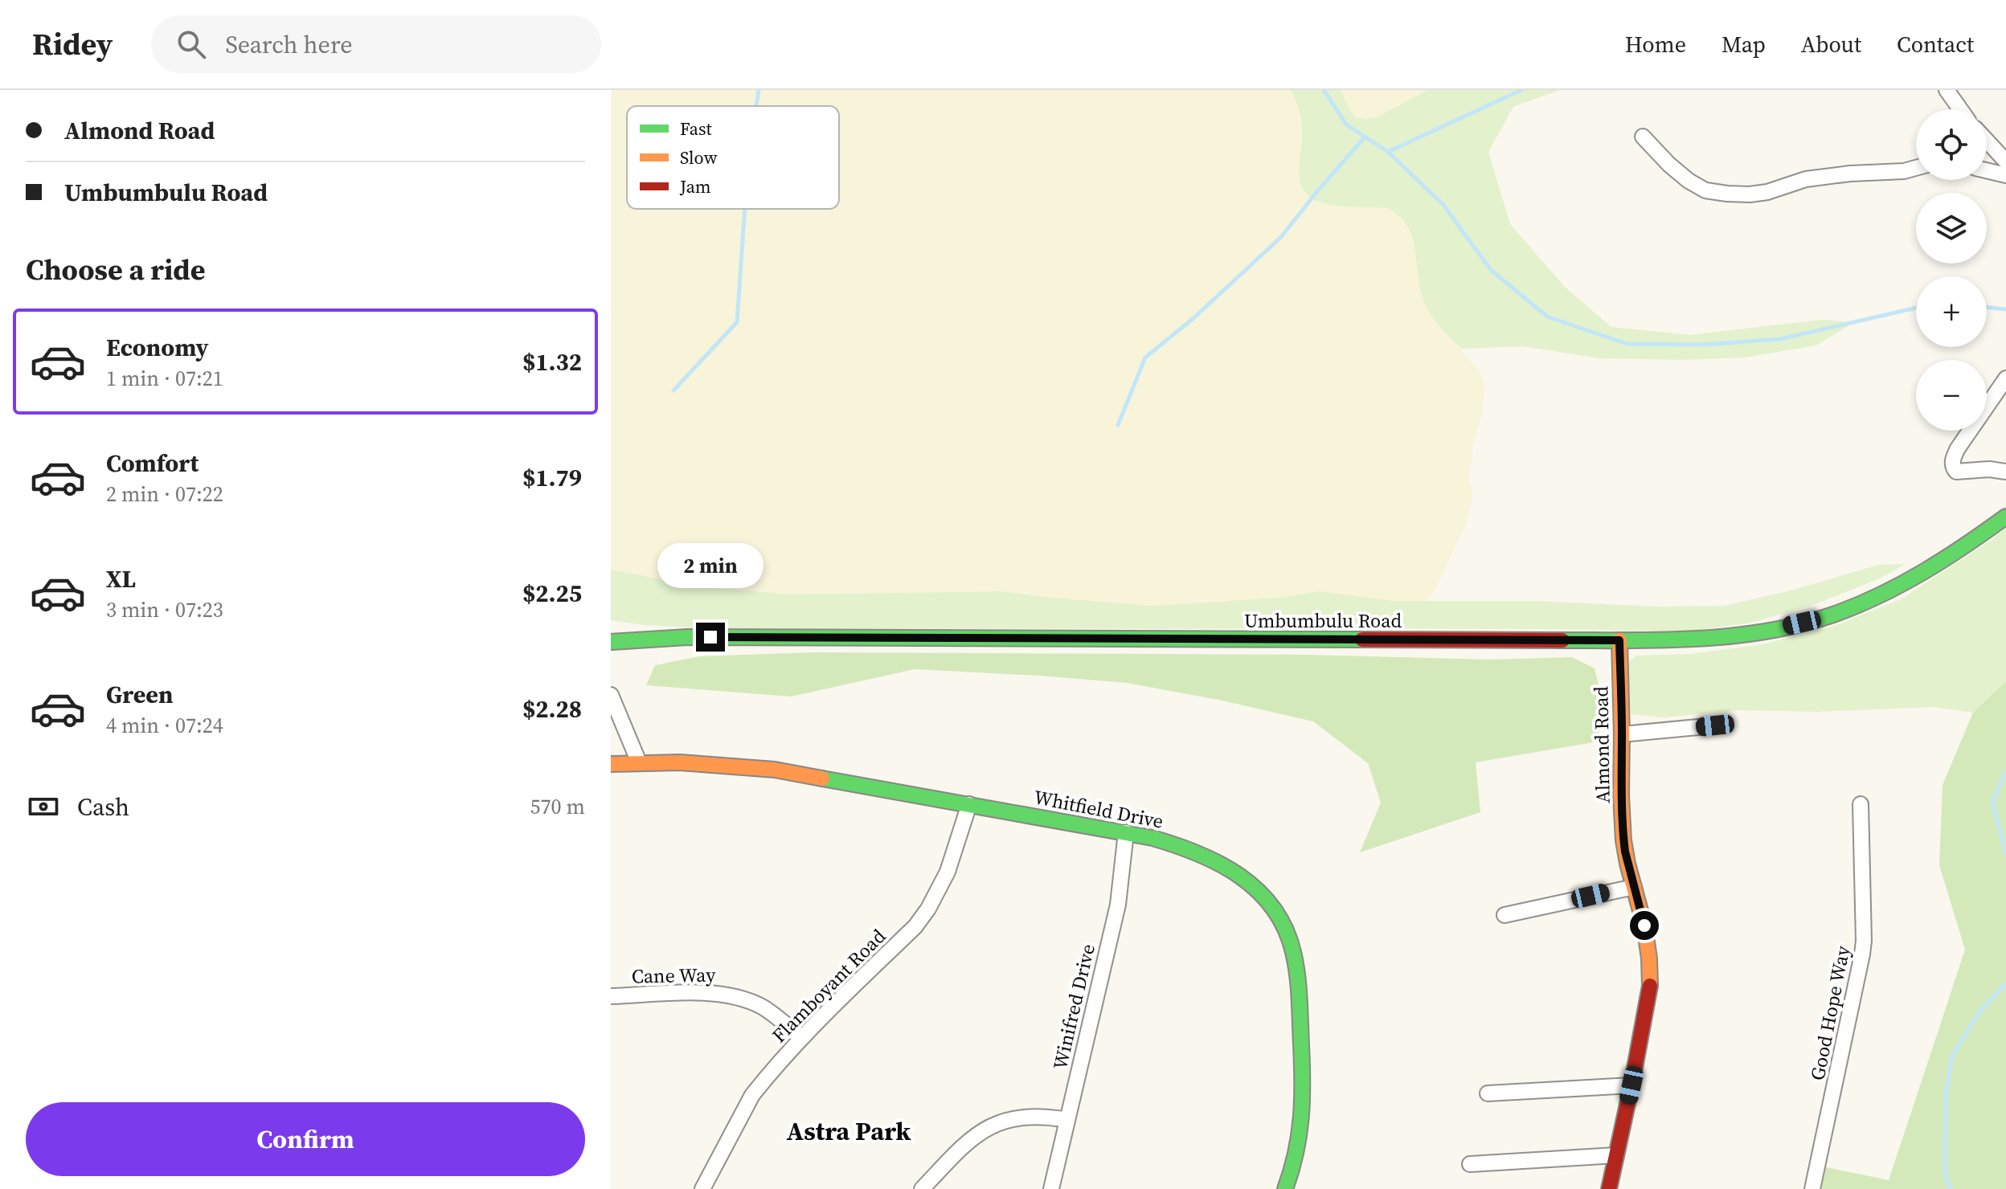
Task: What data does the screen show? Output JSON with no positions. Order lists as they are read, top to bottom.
{
  "streets": {
    "street": [
      "Umbumbulu Road",
      "Almond Road",
      "Whitfield Drive",
      "Cane Way",
      "Flamboyant Road",
      "Winifred Drive",
      "Good Hope Way"
    ]
  },
  "crossings": [
    ["Umbumbulu Road", "Almond Road"],
    ["Whitfield Drive", "Flamboyant Road"],
    ["Whitfield Drive", "Winifred Drive"],
    ["Cane Way", "Flamboyant Road"]
  ],
  "districts": ["Astra Park"],
  "legend": ["Fast", "Slow", "Jam"],
  "page": {
    "header": "Ridey",
    "search": "Search here",
    "nav": [
      "Home",
      "Map",
      "About",
      "Contact"
    ],
    "banner": ["Almond Road", "Umbumbulu Road"],
    "map_buttons": ["+", "−"],
    "heading": "Choose a ride",
    "list": [
      {
        "name": "Economy",
        "note": "1 min · 07:21",
        "value": "$1.32"
      },
      {
        "name": "Comfort",
        "note": "2 min · 07:22",
        "value": "$1.79"
      },
      {
        "name": "XL",
        "note": "3 min · 07:23",
        "value": "$2.25"
      },
      {
        "name": "Green",
        "note": "4 min · 07:24",
        "value": "$2.28"
      }
    ],
    "bubble": "2 min",
    "pay": ["Cash", "570 m"],
    "buttons": "Confirm"
  }
}
